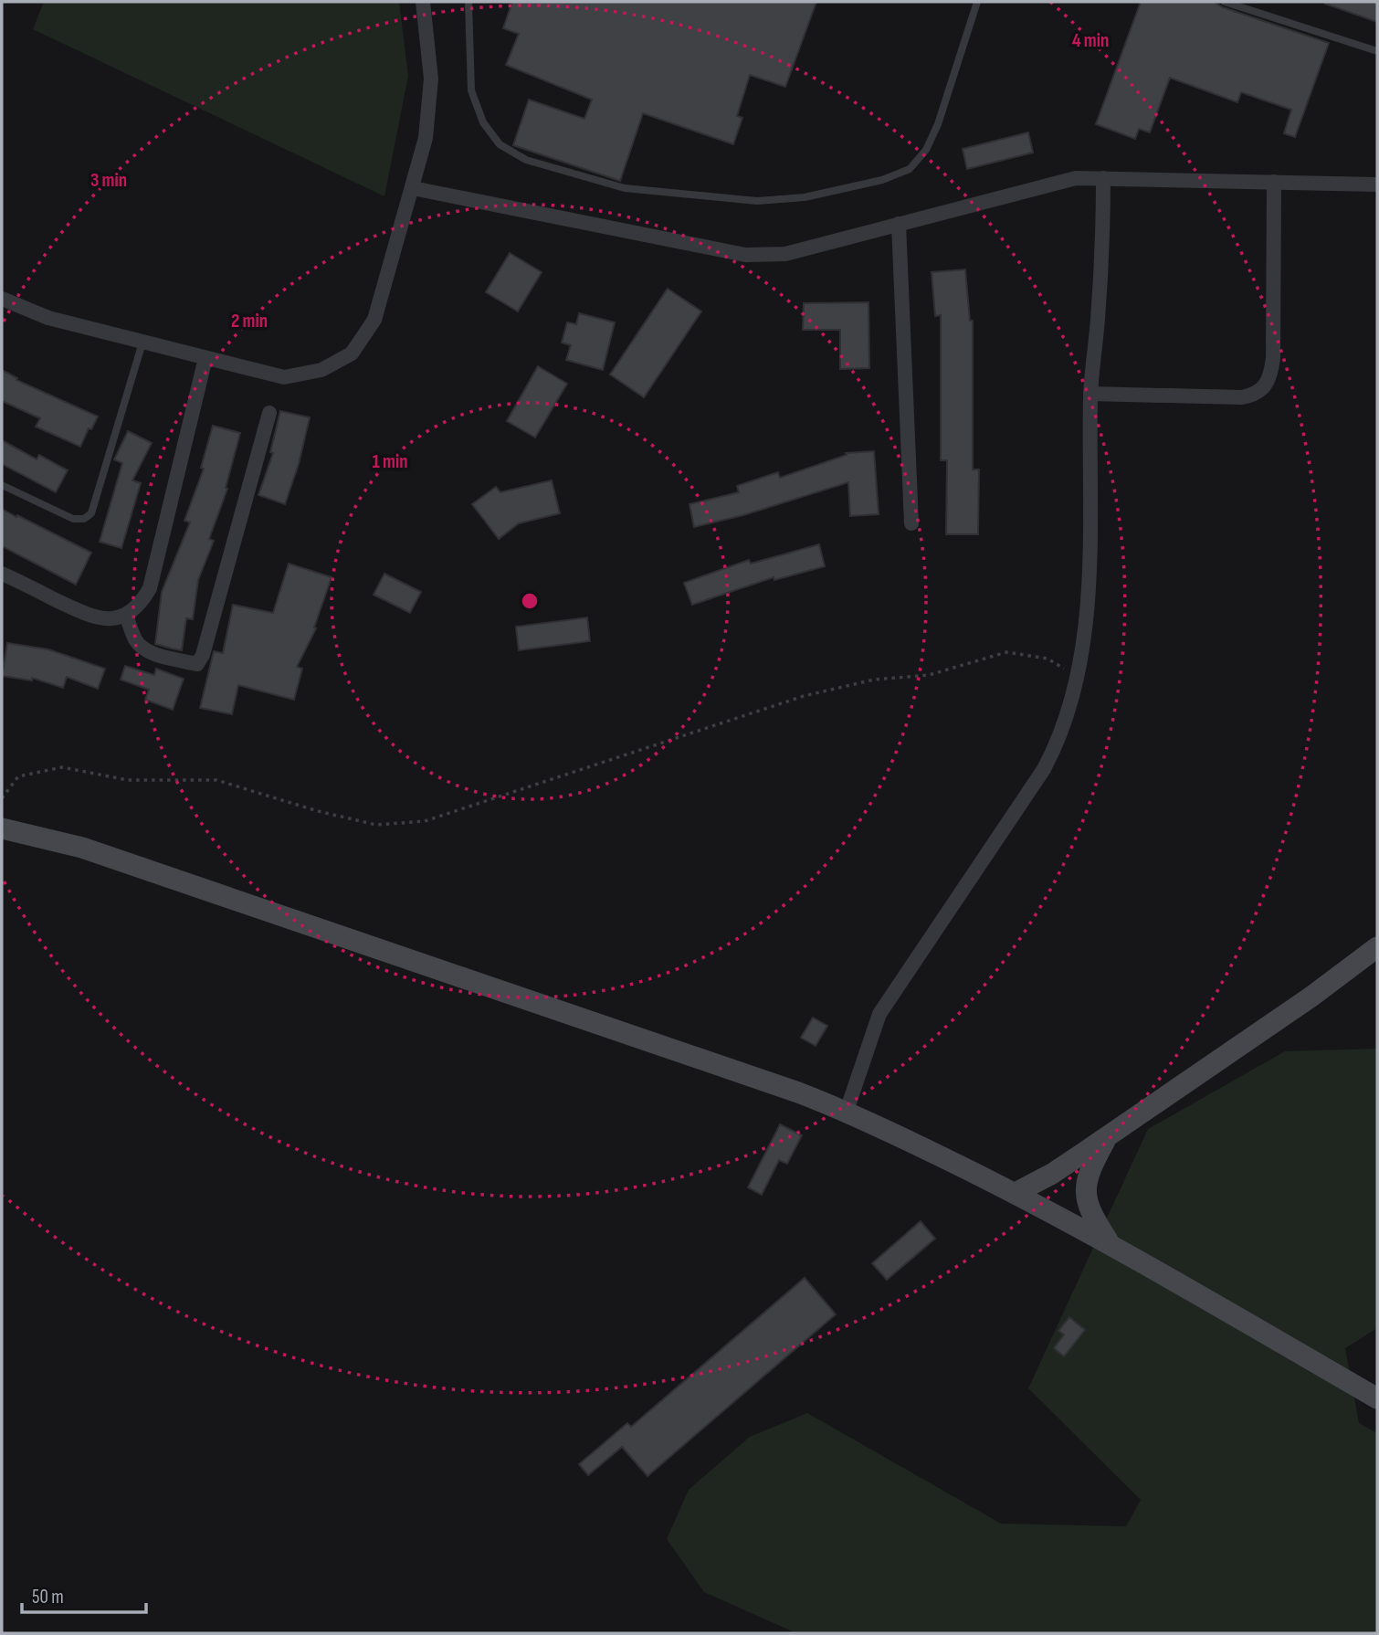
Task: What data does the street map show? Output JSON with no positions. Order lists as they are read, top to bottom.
{
  "scale_bar": "50 m",
  "rings": [
    "4 min",
    "3 min",
    "2 min",
    "1 min"
  ]
}
